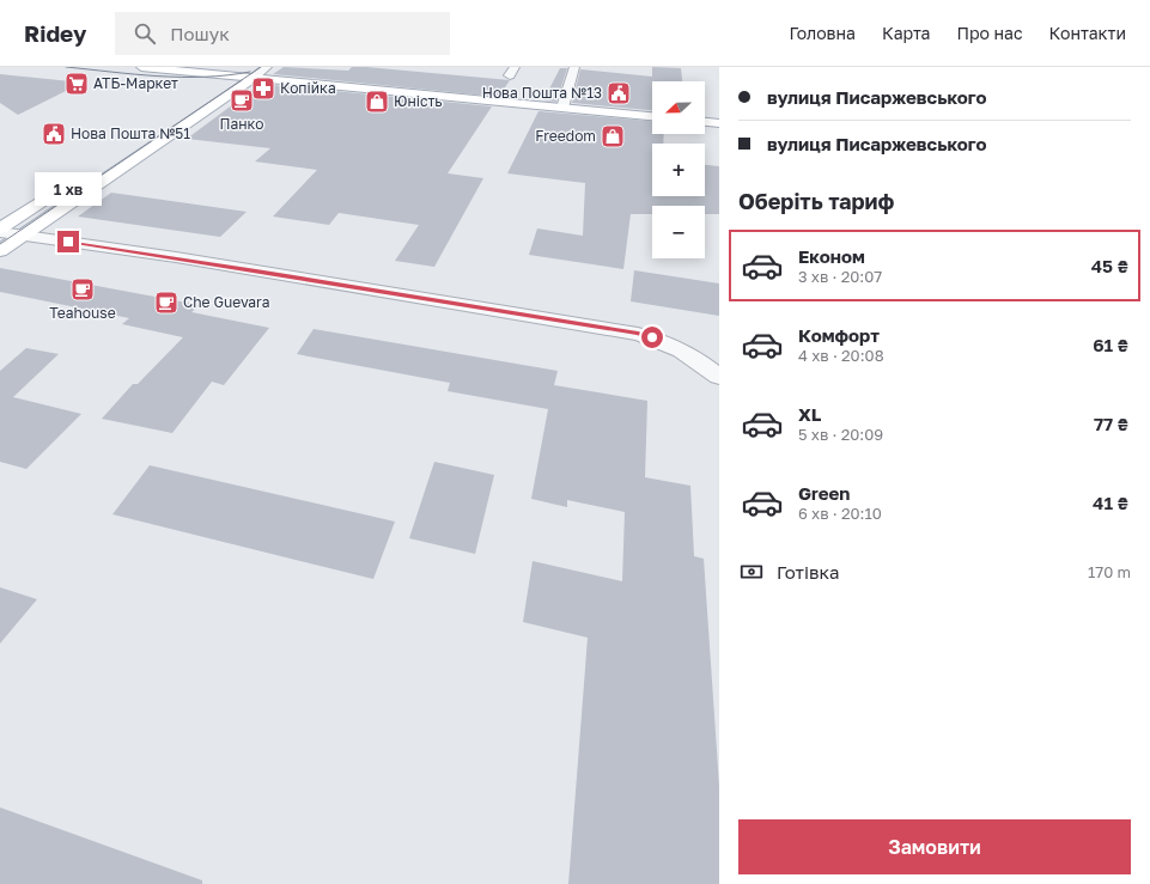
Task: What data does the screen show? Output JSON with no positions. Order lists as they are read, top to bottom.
{
  "places": {
    "supermarket": ["АТБ-Маркет"],
    "pharmacy": ["Копійка"],
    "public building": ["Нова Пошта №13", "Нова Пошта №51"],
    "cafe": ["Панко", "Teahouse", "Che Guevara"],
    "shop": ["Юність", "Freedom"]
  },
  "north": "left",
  "page": {
    "header": "Ridey",
    "search": "Пошук",
    "nav": [
      "Головна",
      "Карта",
      "Про нас",
      "Контакти"
    ],
    "banner": ["вулиця Писаржевського", "вулиця Писаржевського"],
    "map_buttons": ["+", "−"],
    "bubble": "1 хв",
    "heading": "Оберіть тариф",
    "list": [
      {
        "name": "Економ",
        "note": "3 хв · 20:07",
        "value": "45 ₴"
      },
      {
        "name": "Комфорт",
        "note": "4 хв · 20:08",
        "value": "61 ₴"
      },
      {
        "name": "XL",
        "note": "5 хв · 20:09",
        "value": "77 ₴"
      },
      {
        "name": "Green",
        "note": "6 хв · 20:10",
        "value": "41 ₴"
      }
    ],
    "pay": ["Готівка", "170 m"],
    "buttons": "Замовити"
  }
}
